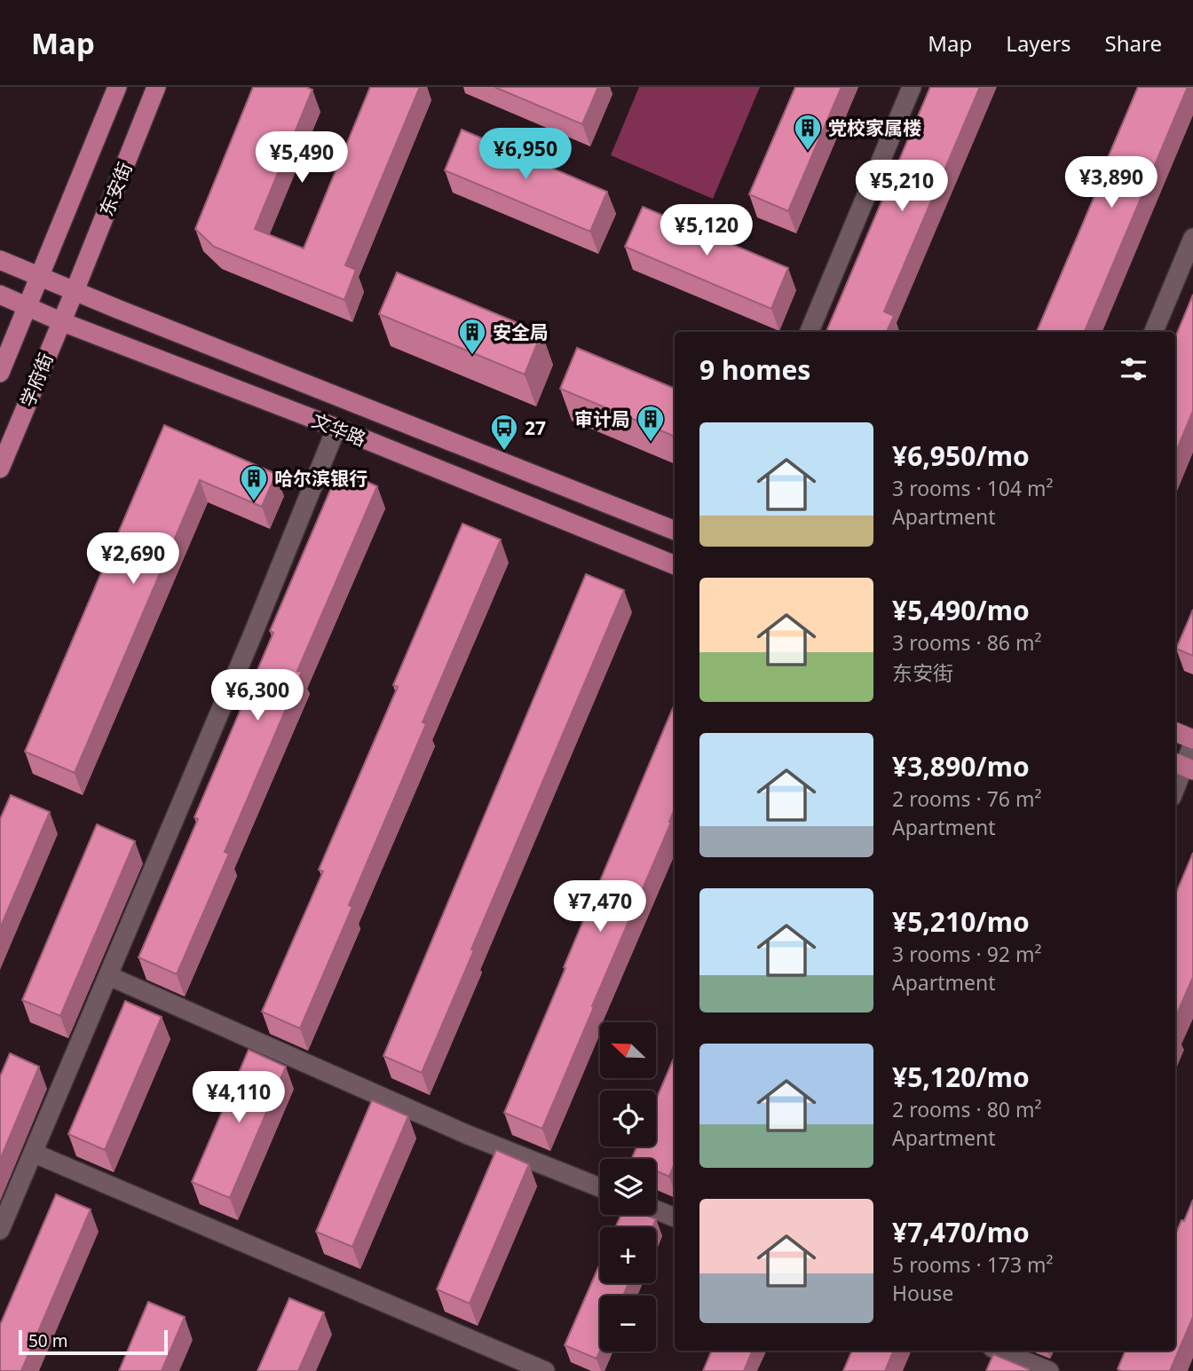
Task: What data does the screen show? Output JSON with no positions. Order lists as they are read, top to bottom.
{
  "streets": {
    "main road": ["东安街", "学府街", "文华路"]
  },
  "crossings": [
    ["东安街", "学府街"],
    ["东安街", "文华路"],
    ["学府街", "文华路"]
  ],
  "places": {
    "building": [
      "党校家属楼",
      "安全局",
      "审计局",
      "哈尔滨银行"
    ],
    "bus stop": ["27"]
  },
  "scale_bar": "50 m",
  "north": "top left",
  "page": {
    "header": "Map",
    "nav": ["Map", "Layers", "Share"],
    "price": [
      "¥6,950",
      "¥5,490",
      "¥3,890",
      "¥5,210",
      "¥5,120",
      "¥2,690",
      "¥6,300",
      "¥7,470",
      "¥4,110"
    ],
    "heading": "9 homes",
    "list": [
      {
        "name": "¥6,950/mo",
        "note": "3 rooms · 104 m² · Apartment"
      },
      {
        "name": "¥5,490/mo",
        "note": "3 rooms · 86 m² · 东安街"
      },
      {
        "name": "¥3,890/mo",
        "note": "2 rooms · 76 m² · Apartment"
      },
      {
        "name": "¥5,210/mo",
        "note": "3 rooms · 92 m² · Apartment"
      },
      {
        "name": "¥5,120/mo",
        "note": "2 rooms · 80 m² · Apartment"
      },
      {
        "name": "¥7,470/mo",
        "note": "5 rooms · 173 m² · House"
      }
    ],
    "map_buttons": ["+", "−"],
    "scale": "50 m"
  }
}
